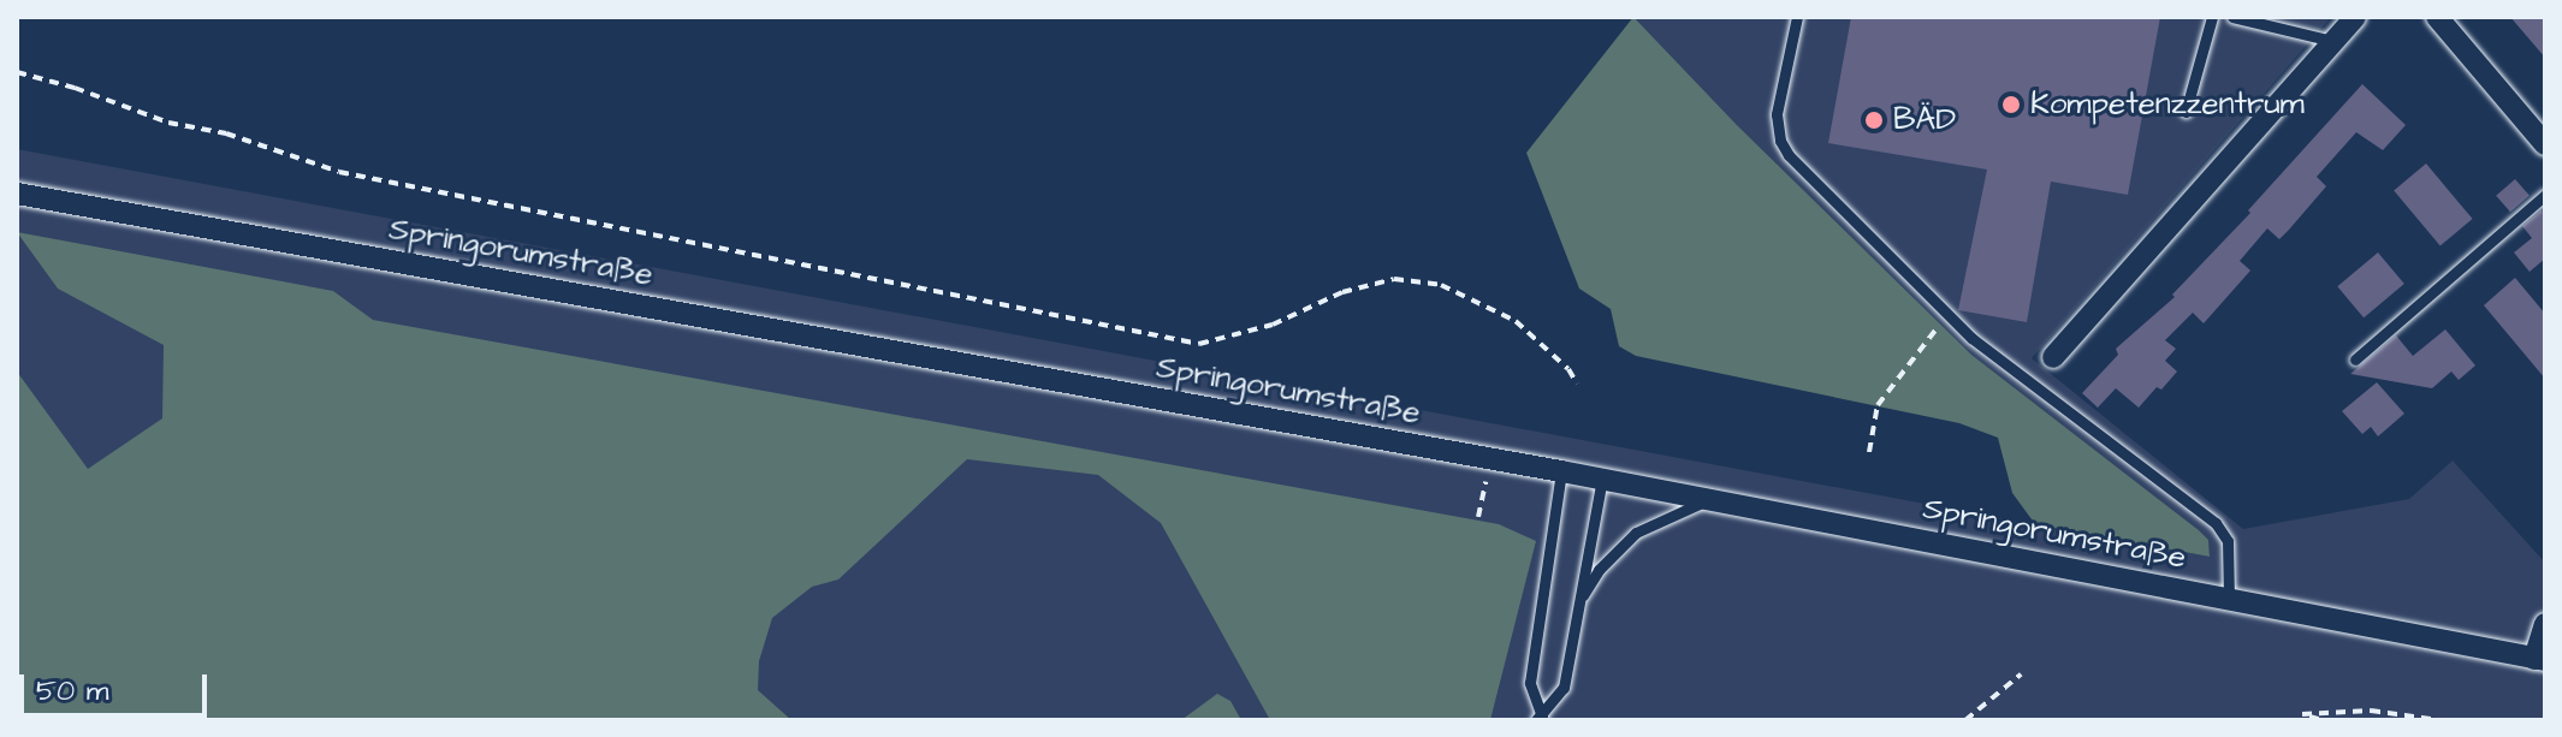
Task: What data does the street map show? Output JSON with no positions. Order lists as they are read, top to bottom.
{
  "streets": {
    "street": ["Springorumstraße"]
  },
  "places": ["Kompetenzzentrum", "BÄD"],
  "scale_bar": "50 m"
}
